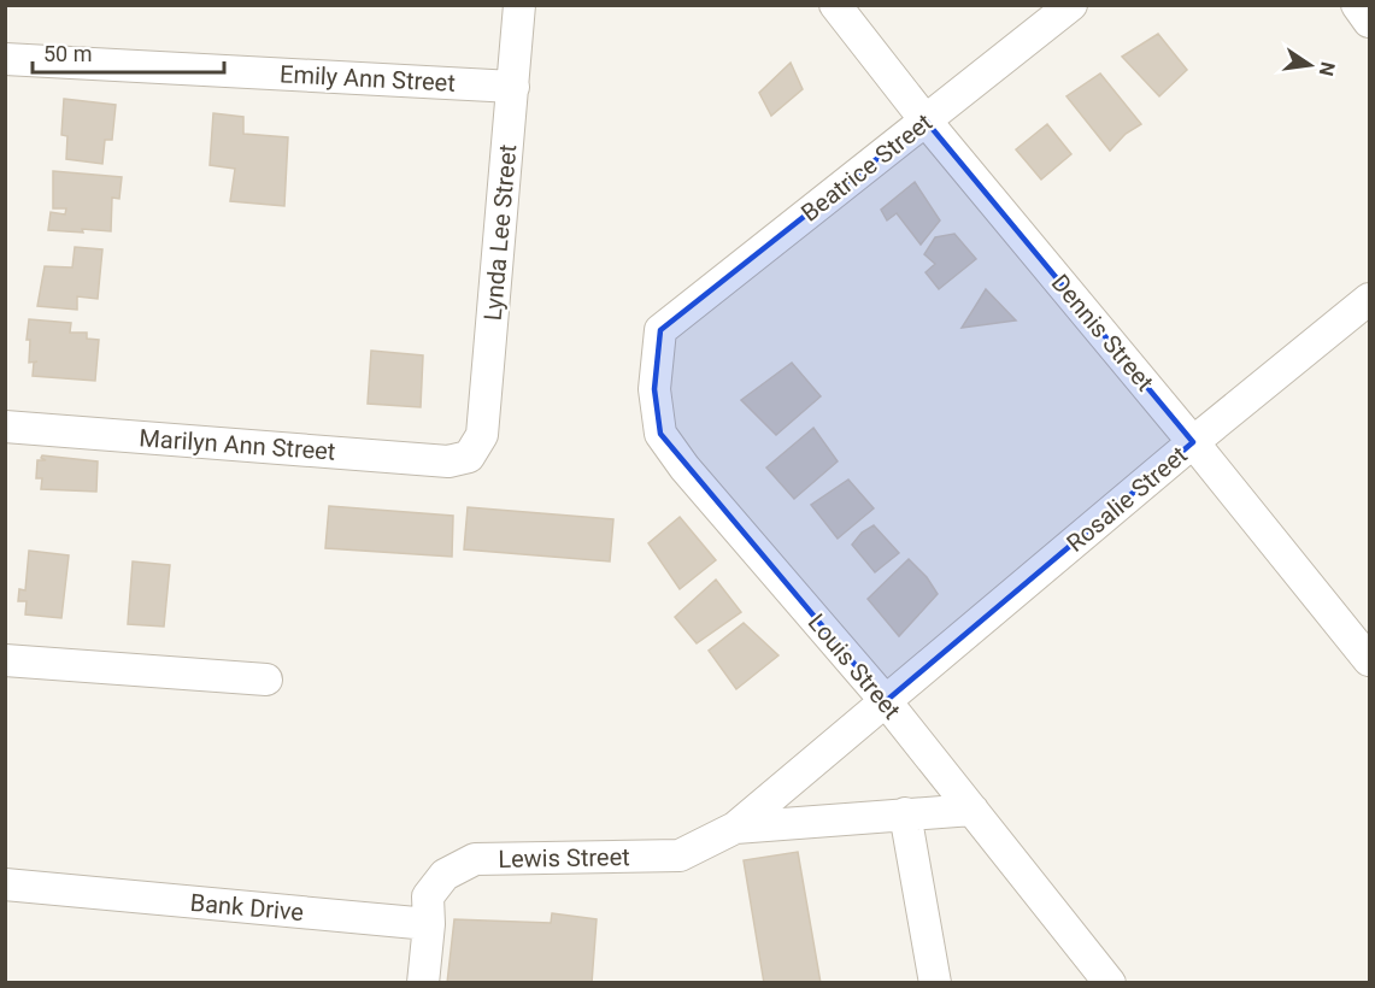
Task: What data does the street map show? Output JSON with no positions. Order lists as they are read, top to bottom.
{
  "streets": {
    "street": [
      "Emily Ann Street",
      "Beatrice Street",
      "Lynda Lee Street",
      "Dennis Street",
      "Marilyn Ann Street",
      "Rosalie Street",
      "Louis Street",
      "Lewis Street",
      "Bank Drive"
    ]
  },
  "crossings": [
    ["Emily Ann Street", "Lynda Lee Street"],
    ["Beatrice Street", "Dennis Street"],
    ["Beatrice Street", "Louis Street"],
    ["Lynda Lee Street", "Marilyn Ann Street"],
    ["Dennis Street", "Rosalie Street"],
    ["Rosalie Street", "Louis Street"],
    ["Rosalie Street", "Lewis Street"],
    ["Louis Street", "Lewis Street"],
    ["Lewis Street", "Bank Drive"]
  ],
  "scale_bar": "50 m",
  "north": "right"
}
